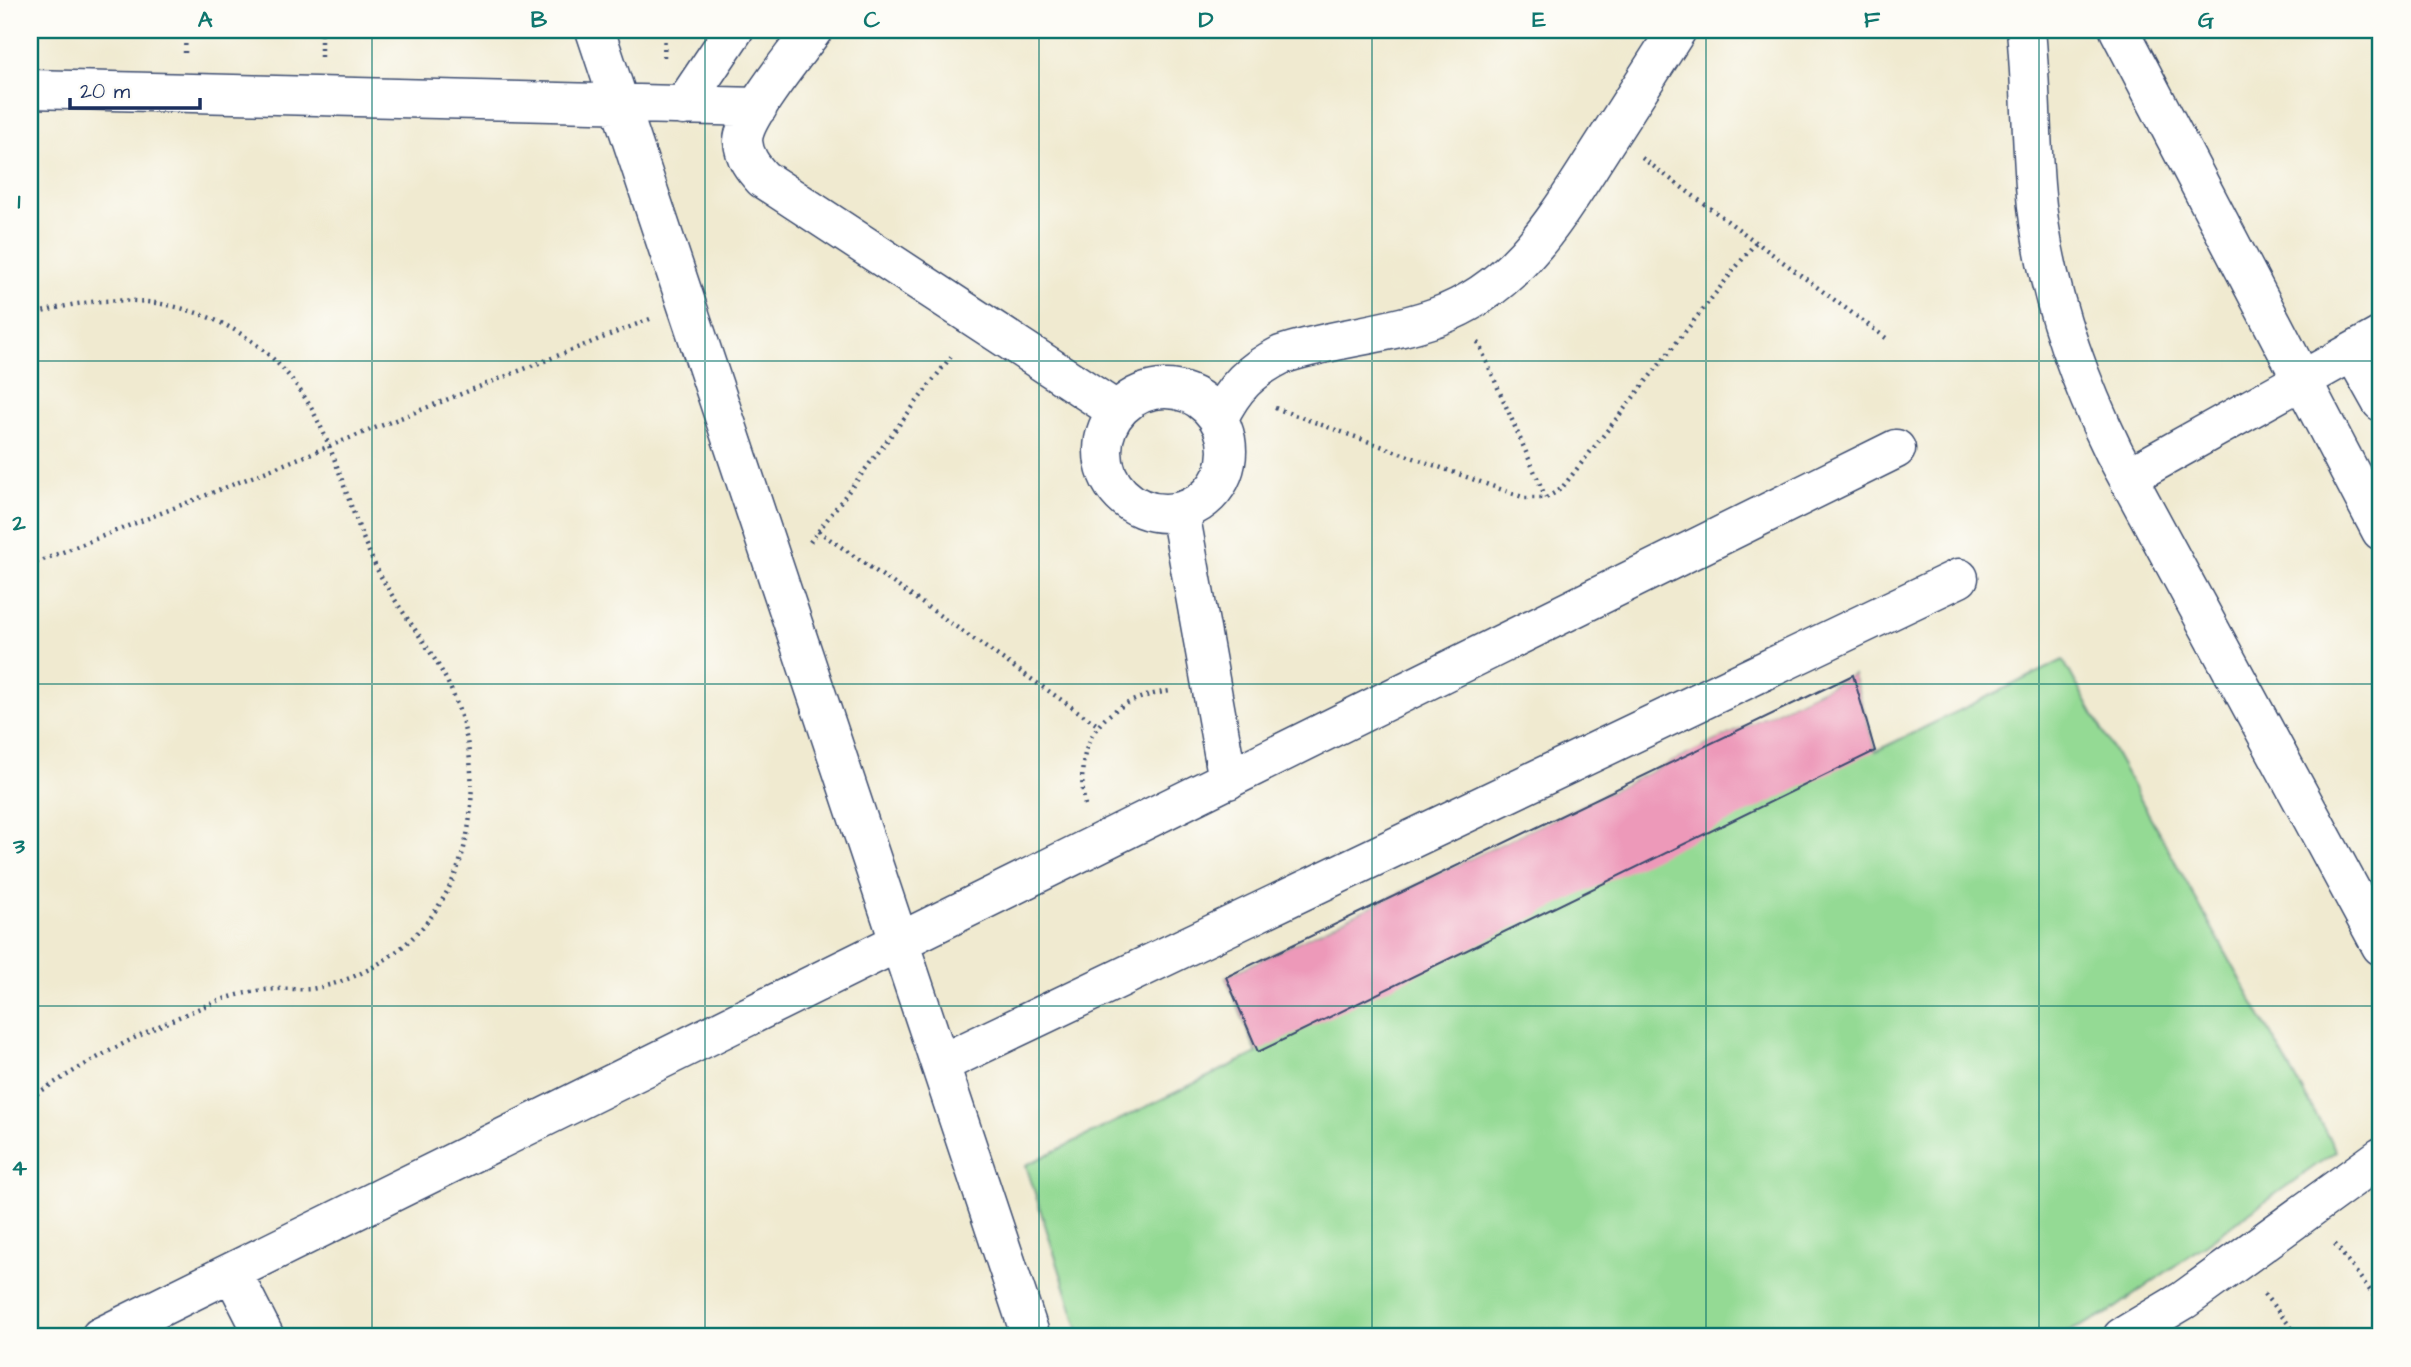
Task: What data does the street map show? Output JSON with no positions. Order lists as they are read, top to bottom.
{
  "scale_bar": "20 m",
  "grid": {
    "columns": [
      "A",
      "B",
      "C",
      "D",
      "E",
      "F",
      "G"
    ],
    "rows": [
      "1",
      "2",
      "3",
      "4"
    ]
  }
}
